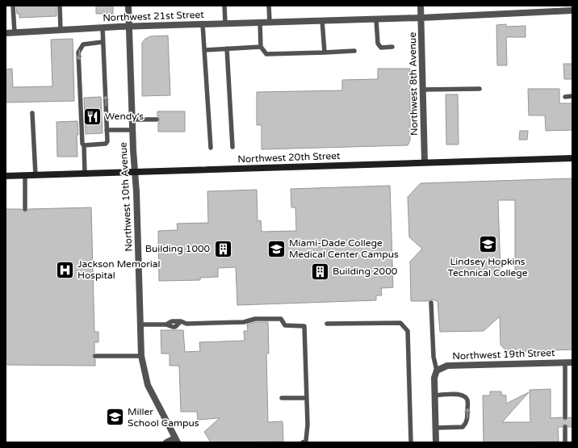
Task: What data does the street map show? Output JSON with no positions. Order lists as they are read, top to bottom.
{
  "streets": {
    "main road": ["Northwest 20th Street"],
    "street": [
      "Northwest 21st Street",
      "Northwest 8th Avenue",
      "Northwest 10th Avenue",
      "Northwest 19th Street"
    ]
  },
  "crossings": [
    ["Northwest 21st Street", "Northwest 8th Avenue"],
    ["Northwest 21st Street", "Northwest 10th Avenue"],
    ["Northwest 8th Avenue", "Northwest 20th Street"],
    ["Northwest 20th Street", "Northwest 10th Avenue"]
  ],
  "places": {
    "restaurant": ["Wendy's"],
    "school or university": ["Lindsey Hopkins Technical College", "Miami-Dade College Medical Center Campus", "Miller School Campus"],
    "building": ["Building 1000", "Building 2000"],
    "hospital": ["Jackson Memorial Hospital"]
  }
}
